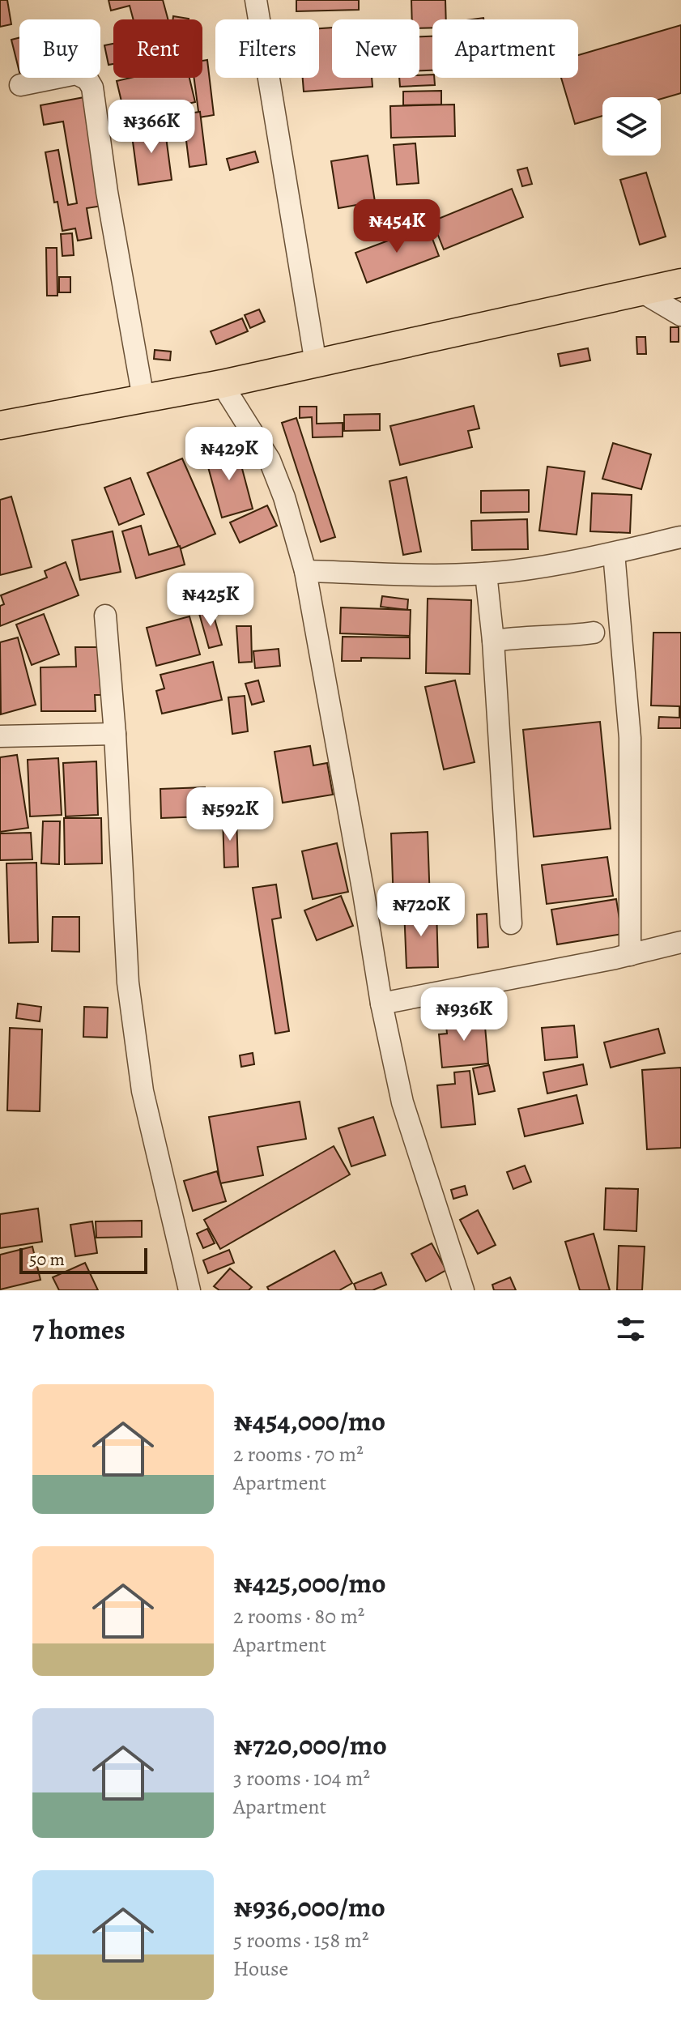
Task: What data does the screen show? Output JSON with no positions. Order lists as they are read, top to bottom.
{
  "scale_bar": "50 m",
  "page": {
    "chip": [
      "Buy",
      "Rent",
      "Filters",
      "New",
      "Apartment"
    ],
    "price": [
      "₦366K",
      "₦454K",
      "₦429K",
      "₦425K",
      "₦592K",
      "₦720K",
      "₦936K"
    ],
    "scale": "50 m",
    "heading": "7 homes",
    "list": [
      {
        "name": "₦454,000/mo",
        "note": "2 rooms · 70 m² · Apartment"
      },
      {
        "name": "₦425,000/mo",
        "note": "2 rooms · 80 m² · Apartment"
      },
      {
        "name": "₦720,000/mo",
        "note": "3 rooms · 104 m² · Apartment"
      },
      {
        "name": "₦936,000/mo",
        "note": "5 rooms · 158 m² · House"
      }
    ]
  }
}
